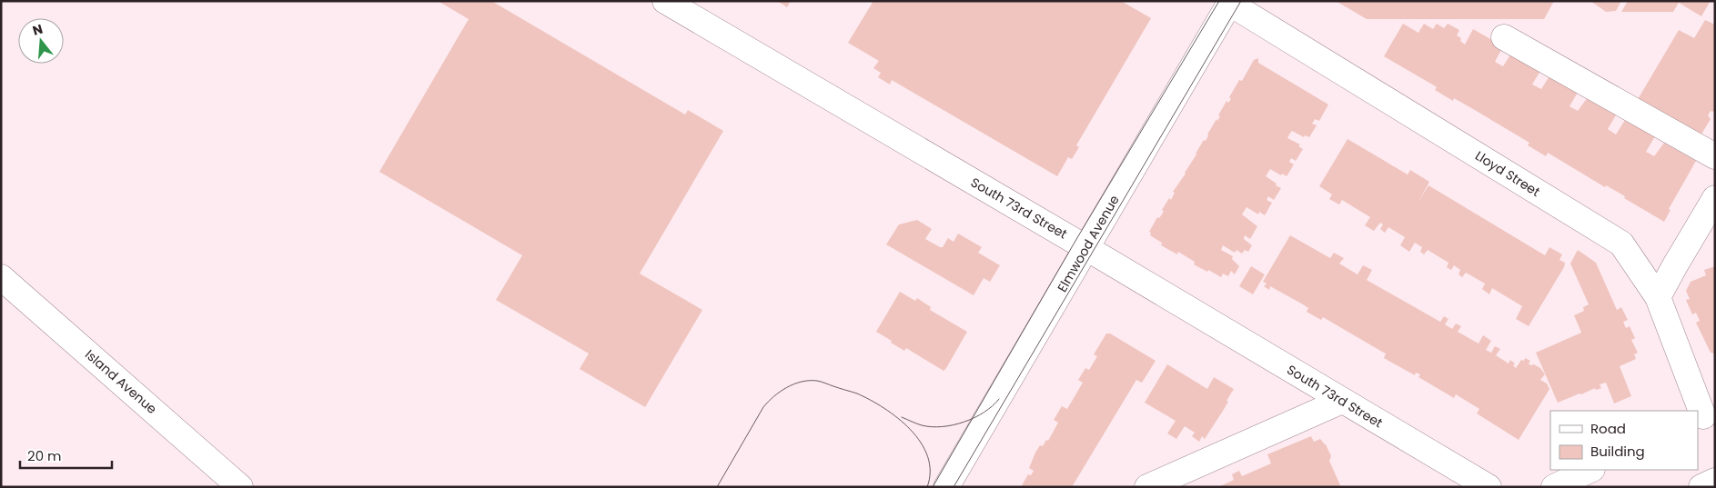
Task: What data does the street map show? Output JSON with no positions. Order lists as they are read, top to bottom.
{
  "streets": {
    "street": [
      "Lloyd Street",
      "South 73rd Street",
      "Elmwood Avenue",
      "Island Avenue"
    ]
  },
  "crossings": [
    ["Lloyd Street", "Elmwood Avenue"],
    ["South 73rd Street", "Elmwood Avenue"]
  ],
  "legend": ["Road", "Building"],
  "scale_bar": "20 m",
  "north": "top"
}
